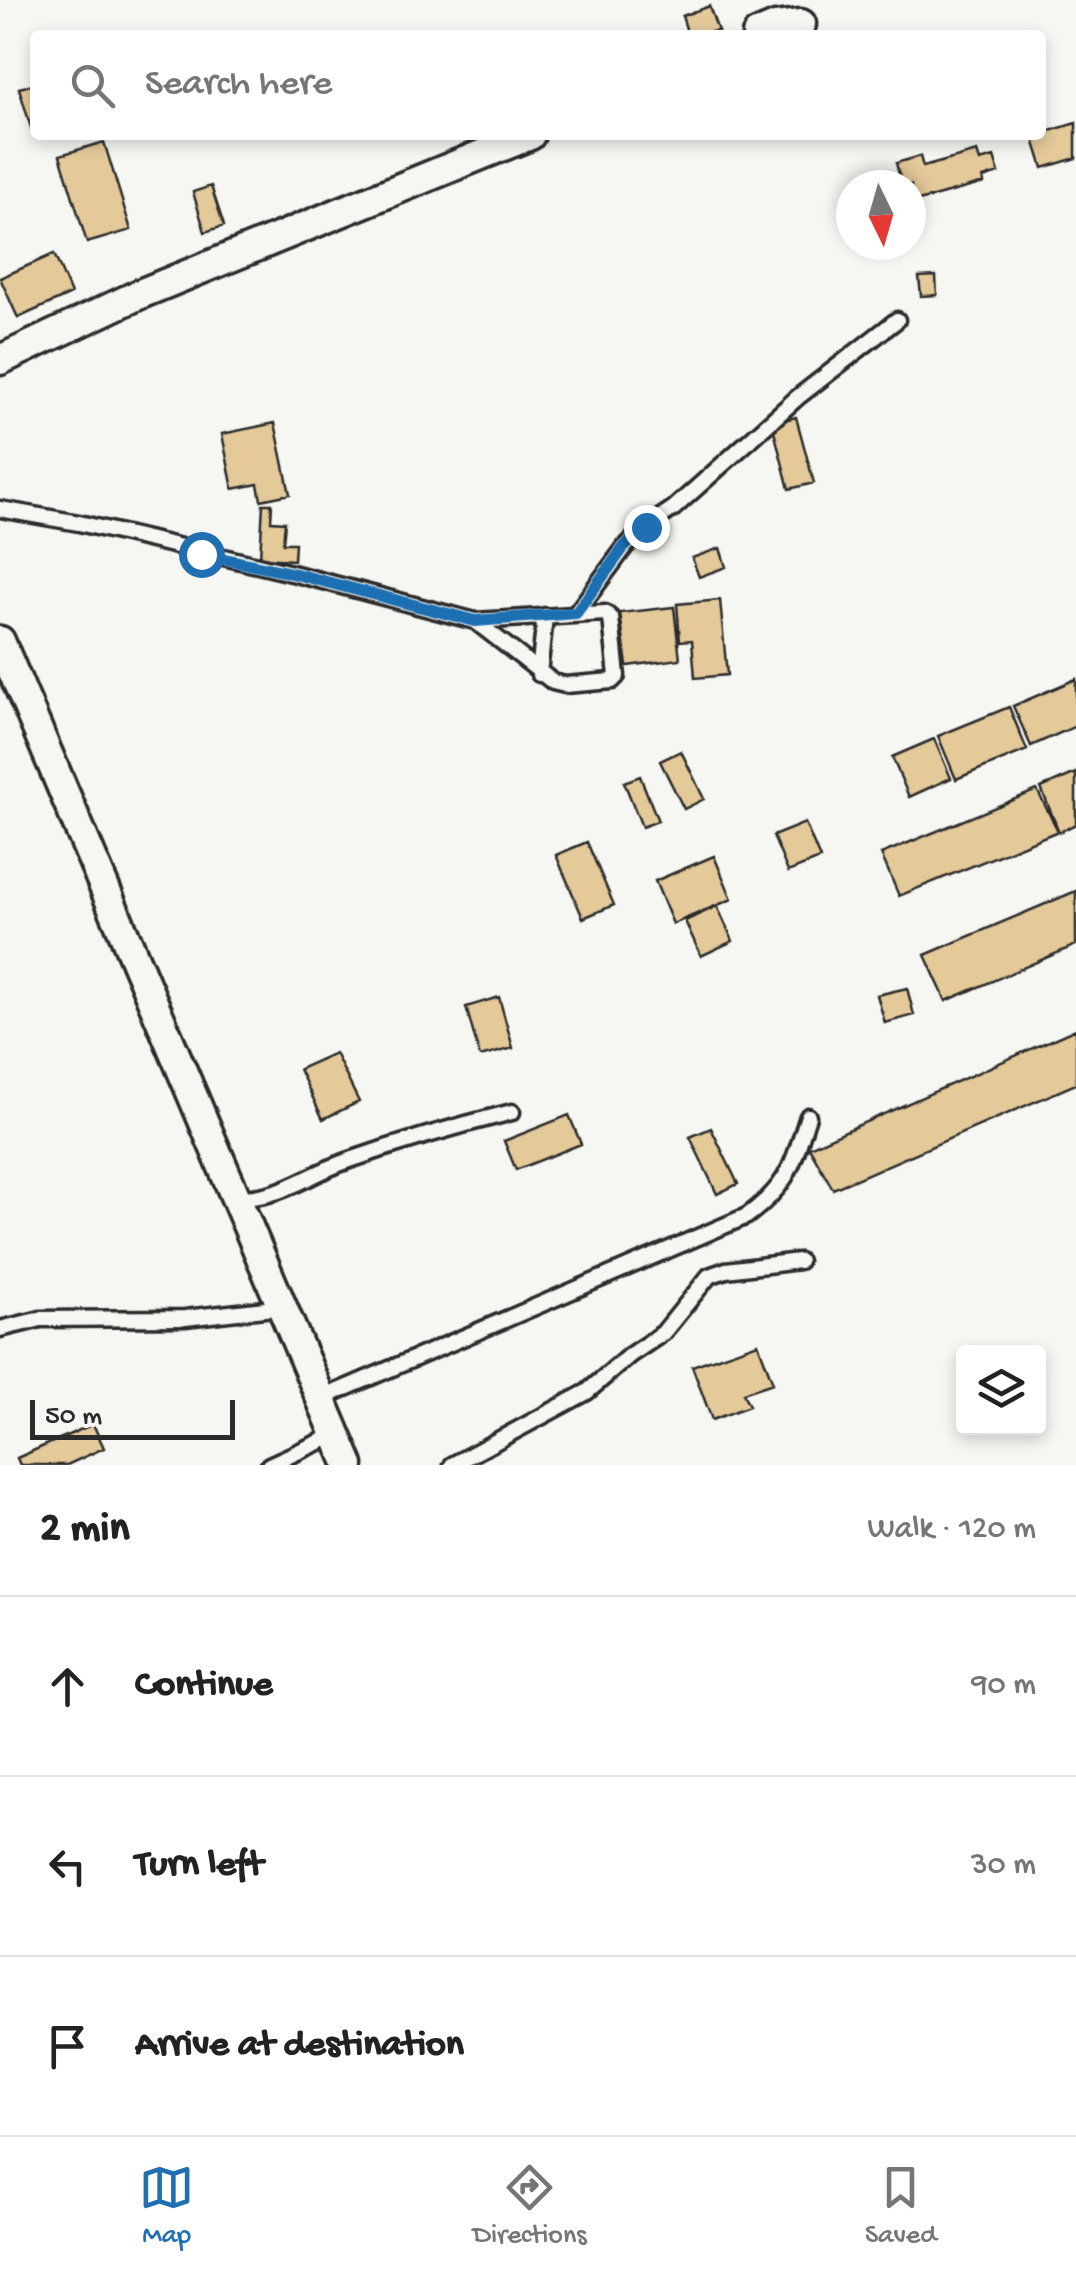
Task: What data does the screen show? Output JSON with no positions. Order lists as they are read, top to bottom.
{
  "scale_bar": "50 m",
  "north": "bottom",
  "page": {
    "search": "Search here",
    "scale": "50 m",
    "heading": ["2 min", "Walk · 120 m"],
    "list": [
      ["Continue", "90 m"],
      ["Turn left", "30 m"],
      "Arrive at destination"
    ],
    "nav": ["Map", "Directions", "Saved"]
  }
}
